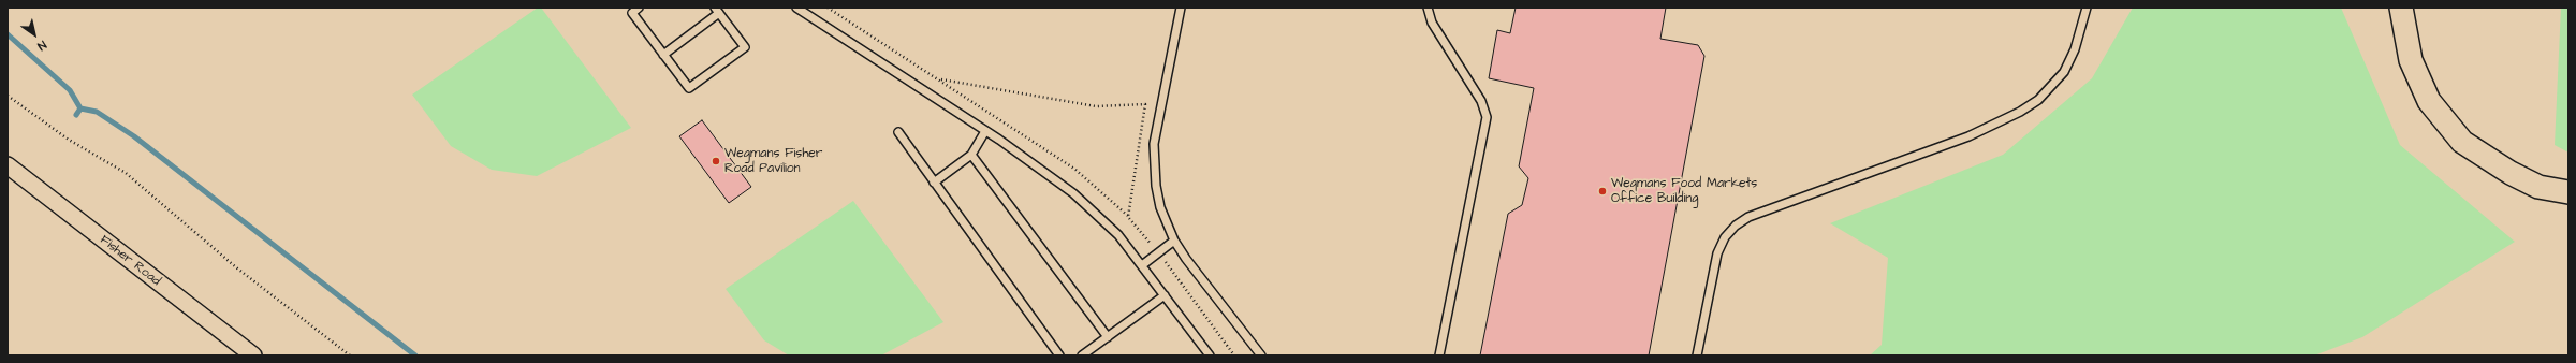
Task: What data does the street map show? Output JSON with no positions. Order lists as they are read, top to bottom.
{
  "streets": {
    "street": ["Fisher Road"]
  },
  "places": ["Wegmans Fisher Road Pavilion", "Wegmans Food Markets Office Building"],
  "north": "bottom right"
}
